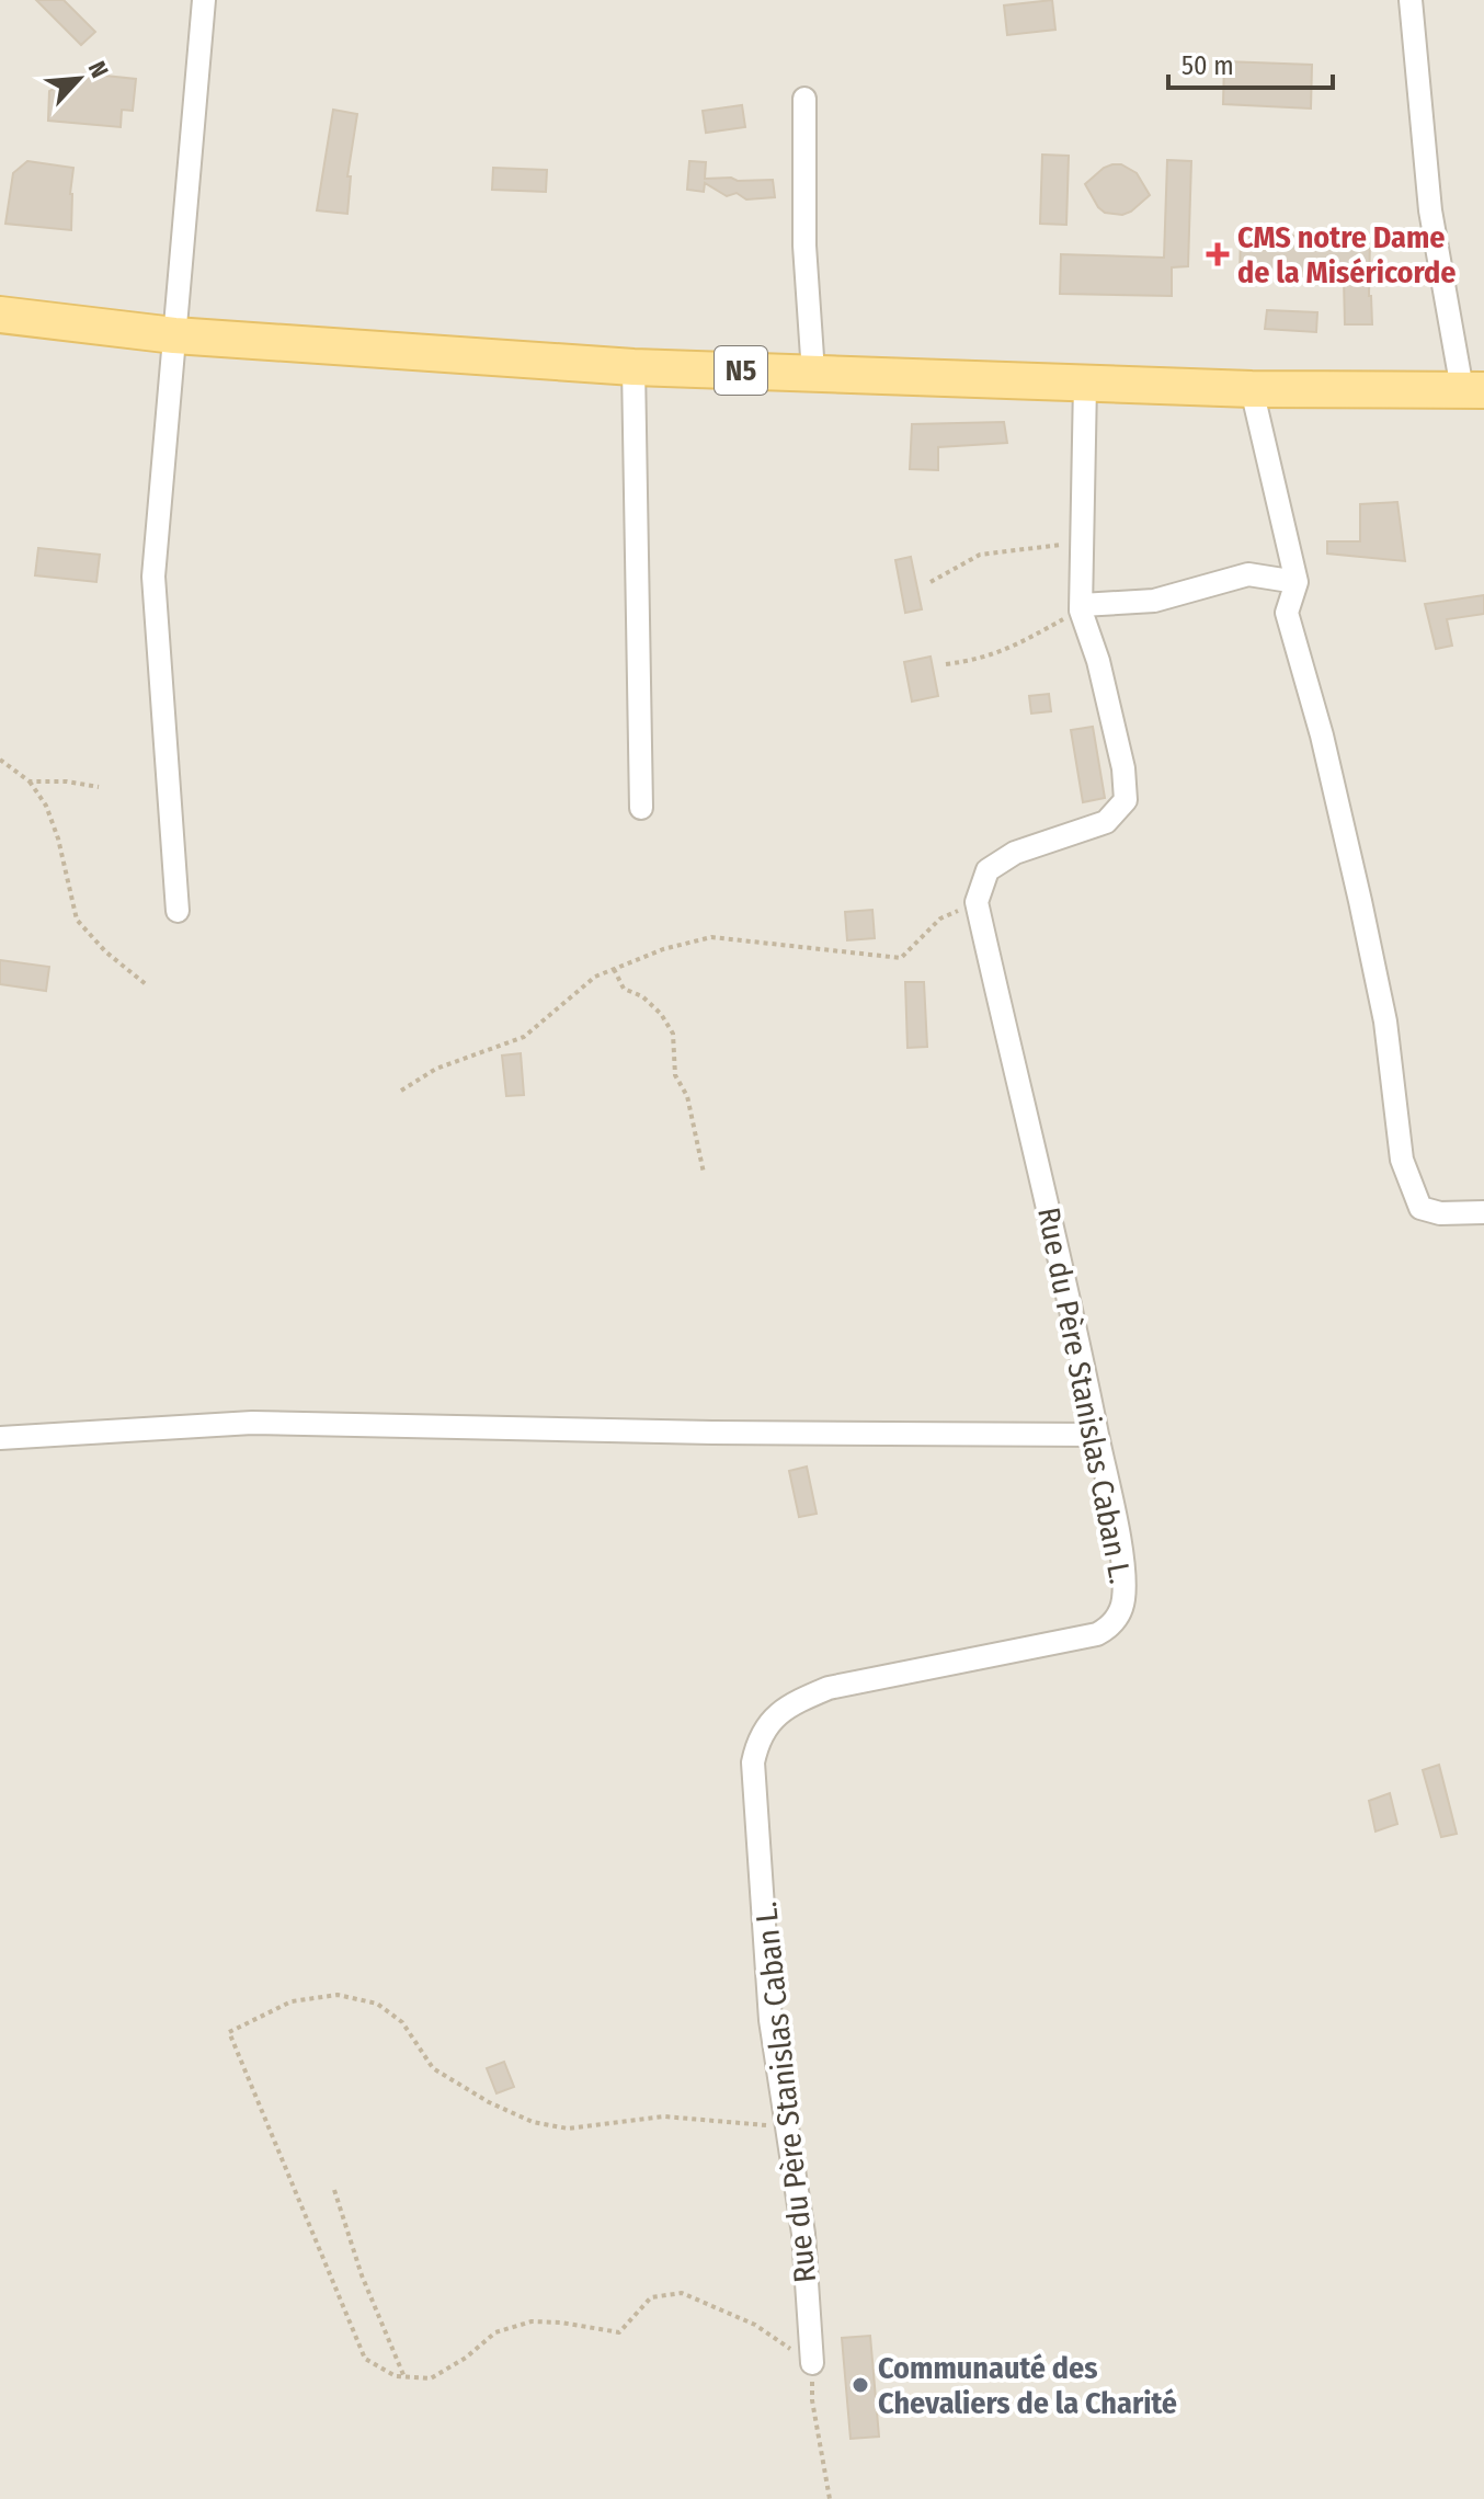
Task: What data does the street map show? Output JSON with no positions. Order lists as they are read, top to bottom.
{
  "streets": {
    "main road": ["N5"],
    "street": ["Rue du Père Stanislas Caban L."]
  },
  "places": {
    "health": ["CMS notre Dame de la Miséricorde"],
    "other": ["Communauté des Chevaliers de la Charité"]
  },
  "scale_bar": "50 m",
  "north": "top right"
}
